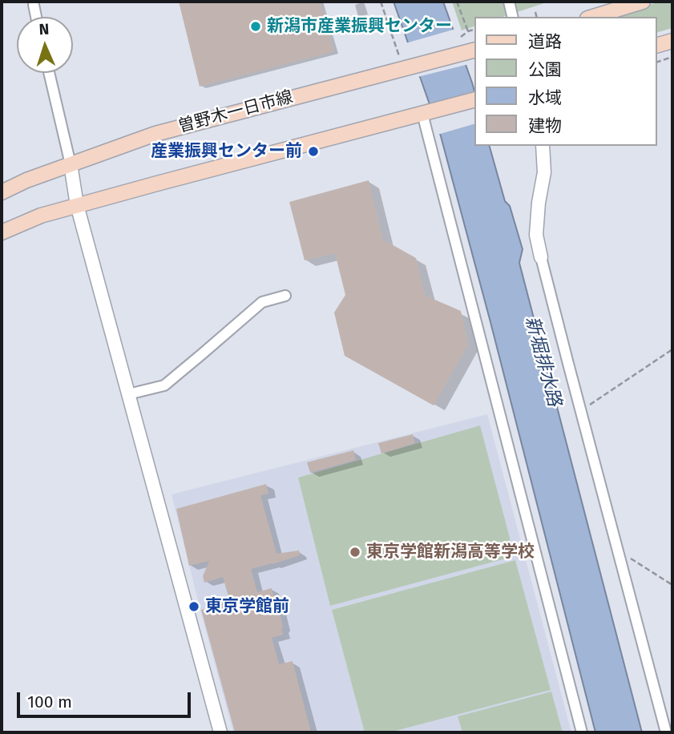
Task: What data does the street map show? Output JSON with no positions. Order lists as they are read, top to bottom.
{
  "streets": {
    "main road": ["曽野木一日市線"]
  },
  "water": ["新堀排水路"],
  "places": [
    "新潟市産業振興センター",
    "産業振興センター前",
    "東京学館新潟高等学校",
    "東京学館前"
  ],
  "legend": [
    "道路",
    "公園",
    "水域",
    "建物"
  ],
  "scale_bar": "100 m",
  "north": "top"
}
